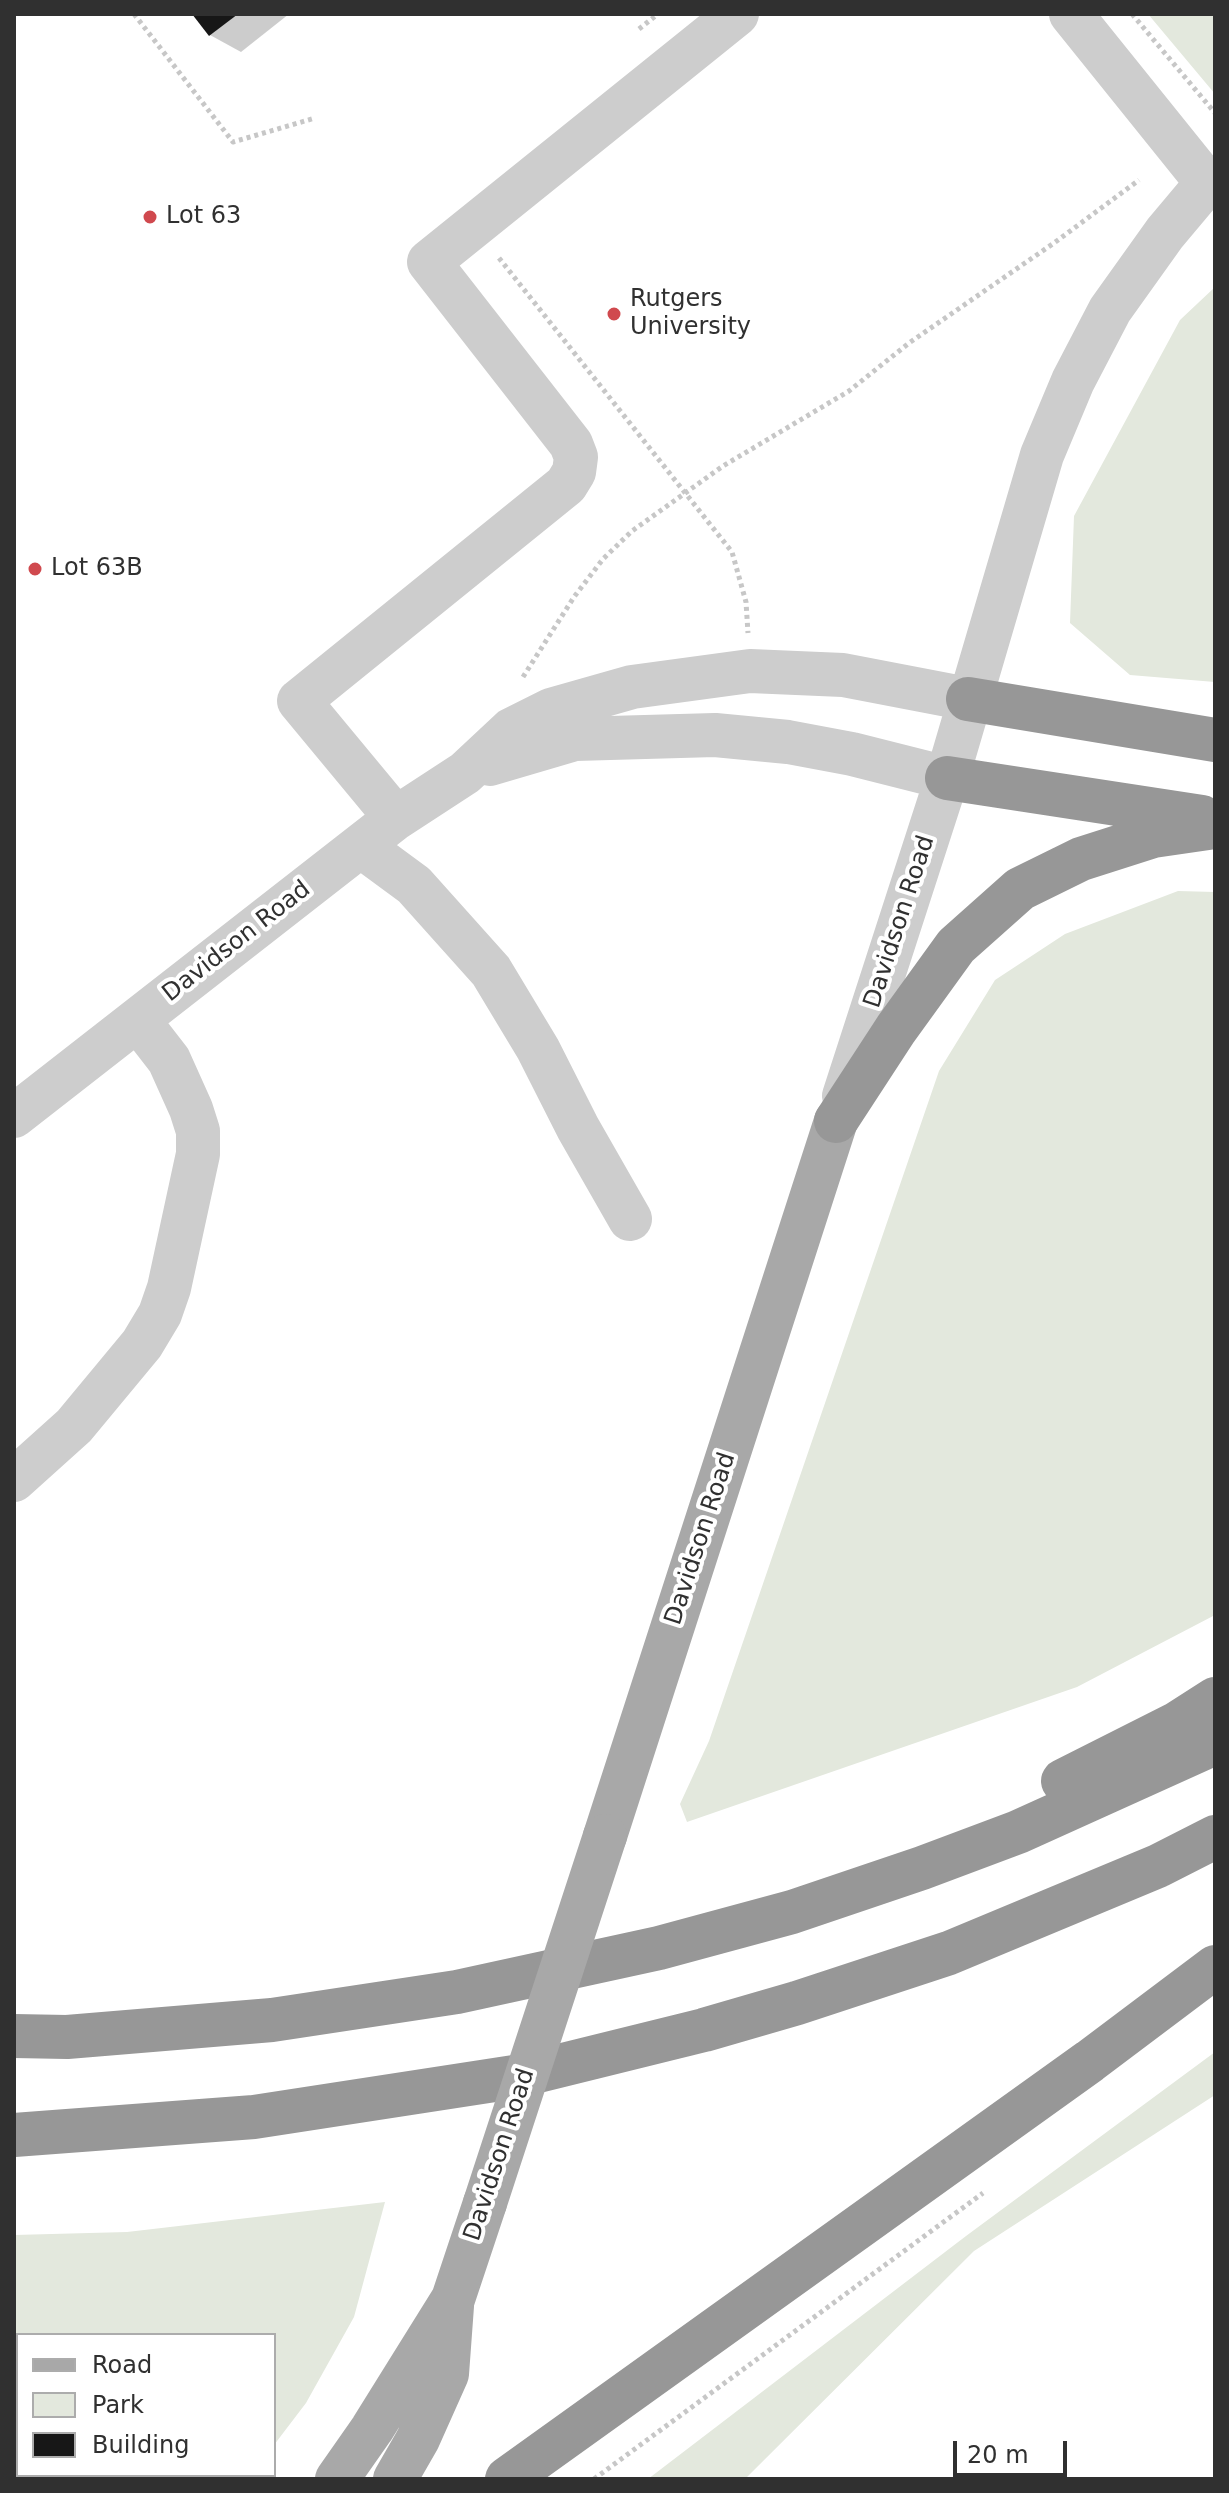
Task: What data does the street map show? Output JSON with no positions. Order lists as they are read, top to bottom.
{
  "streets": {
    "main road": ["Davidson Road"]
  },
  "places": ["Lot 63", "Rutgers University", "Lot 63B"],
  "legend": ["Road", "Park", "Building"],
  "scale_bar": "20 m"
}
